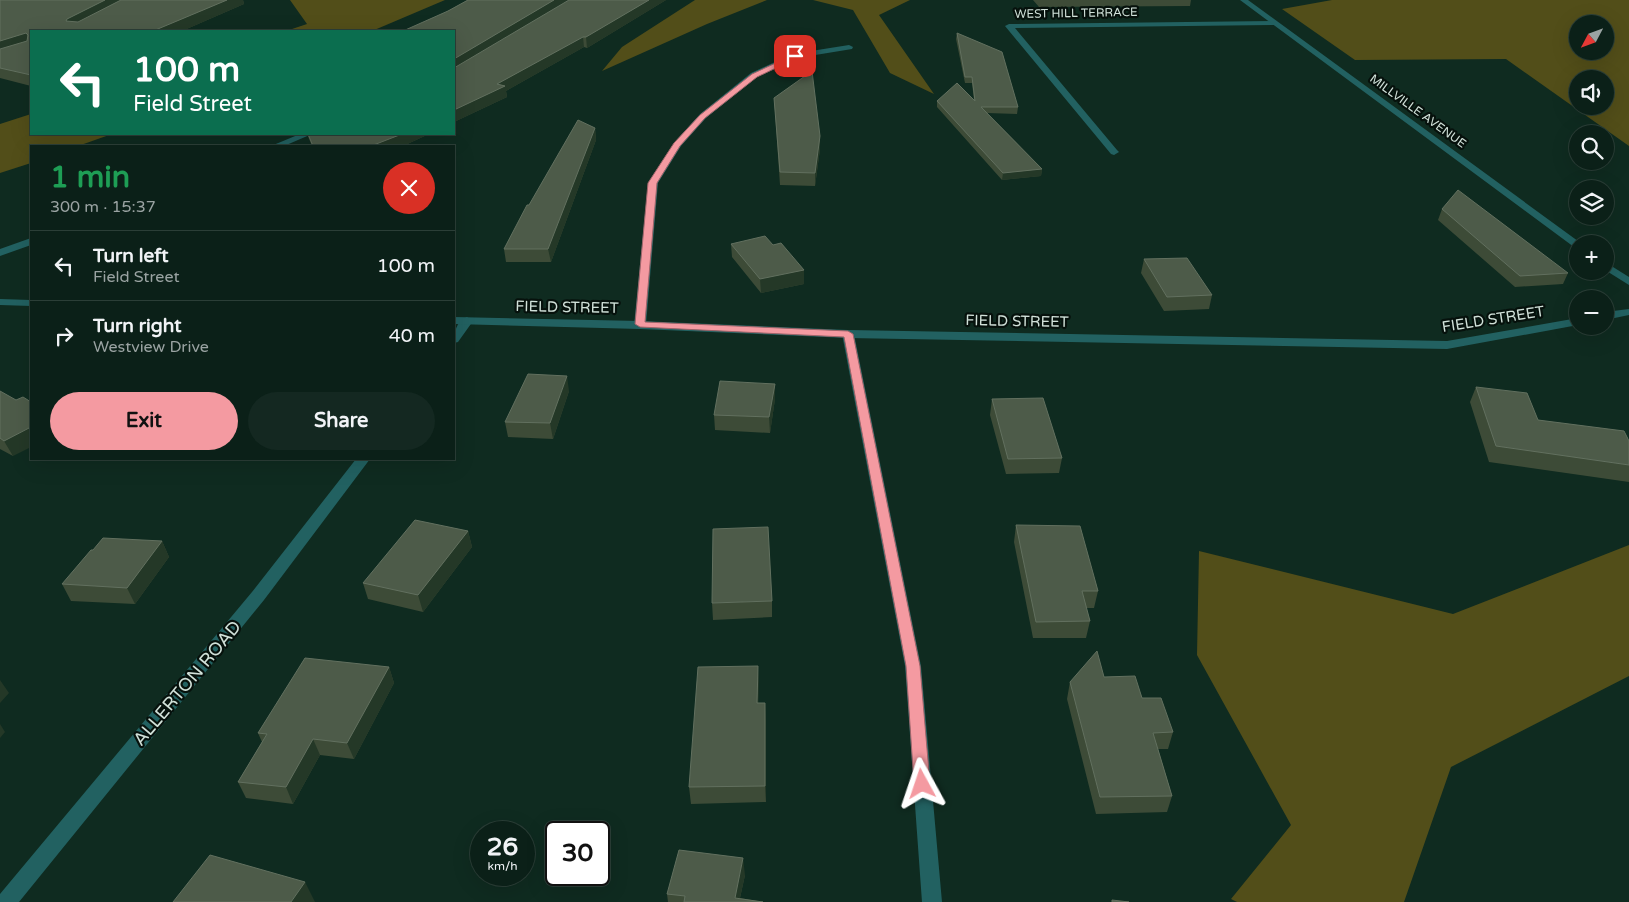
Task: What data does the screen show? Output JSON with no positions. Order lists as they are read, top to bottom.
{
  "streets": {
    "street": [
      "WEST HILL TERRACE",
      "MILLVILLE AVENUE",
      "FIELD STREET",
      "ALLERTON ROAD"
    ]
  },
  "crossings": [
    ["WEST HILL TERRACE", "MILLVILLE AVENUE"]
  ],
  "north": "bottom left",
  "page": {
    "map_buttons": ["+", "−"],
    "turn": ["100 m", "Field Street"],
    "heading": ["1 min", "300 m · 15:37"],
    "list": [
      {
        "name": "Turn left",
        "note": "Field Street",
        "value": "100 m"
      },
      {
        "name": "Turn right",
        "note": "Westview Drive",
        "value": "40 m"
      }
    ],
    "buttons": ["Exit", "Share"],
    "speed": "26 km/h",
    "limit": "30"
  }
}
